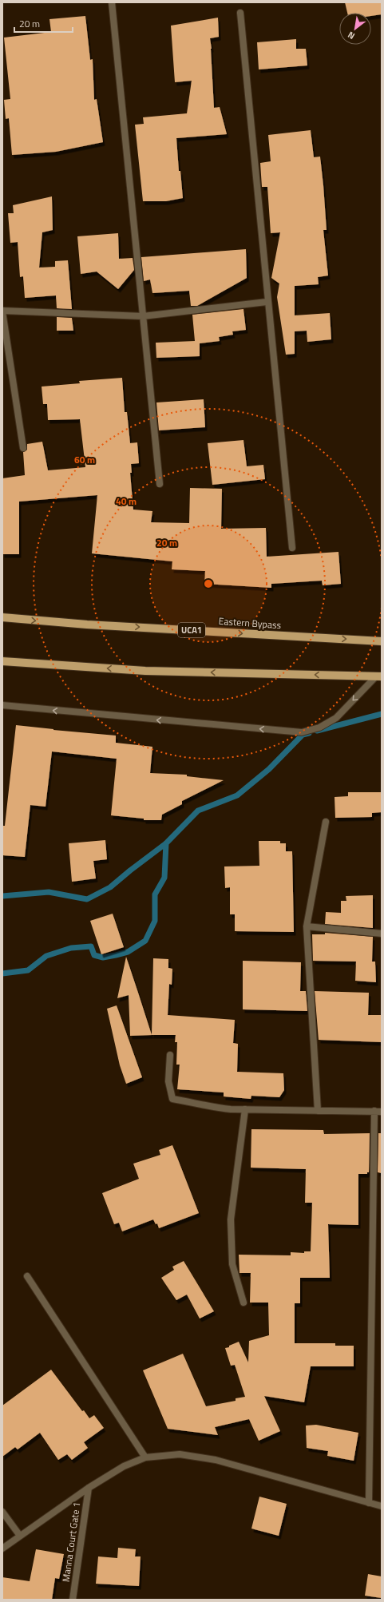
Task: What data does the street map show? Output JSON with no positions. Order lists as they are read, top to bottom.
{
  "streets": {
    "main road": ["Eastern Bypass", "UCA1"],
    "street": ["Manna Court Gate 1"]
  },
  "scale_bar": "20 m",
  "north": "bottom left",
  "rings": ["60 m", "40 m", "20 m"]
}
